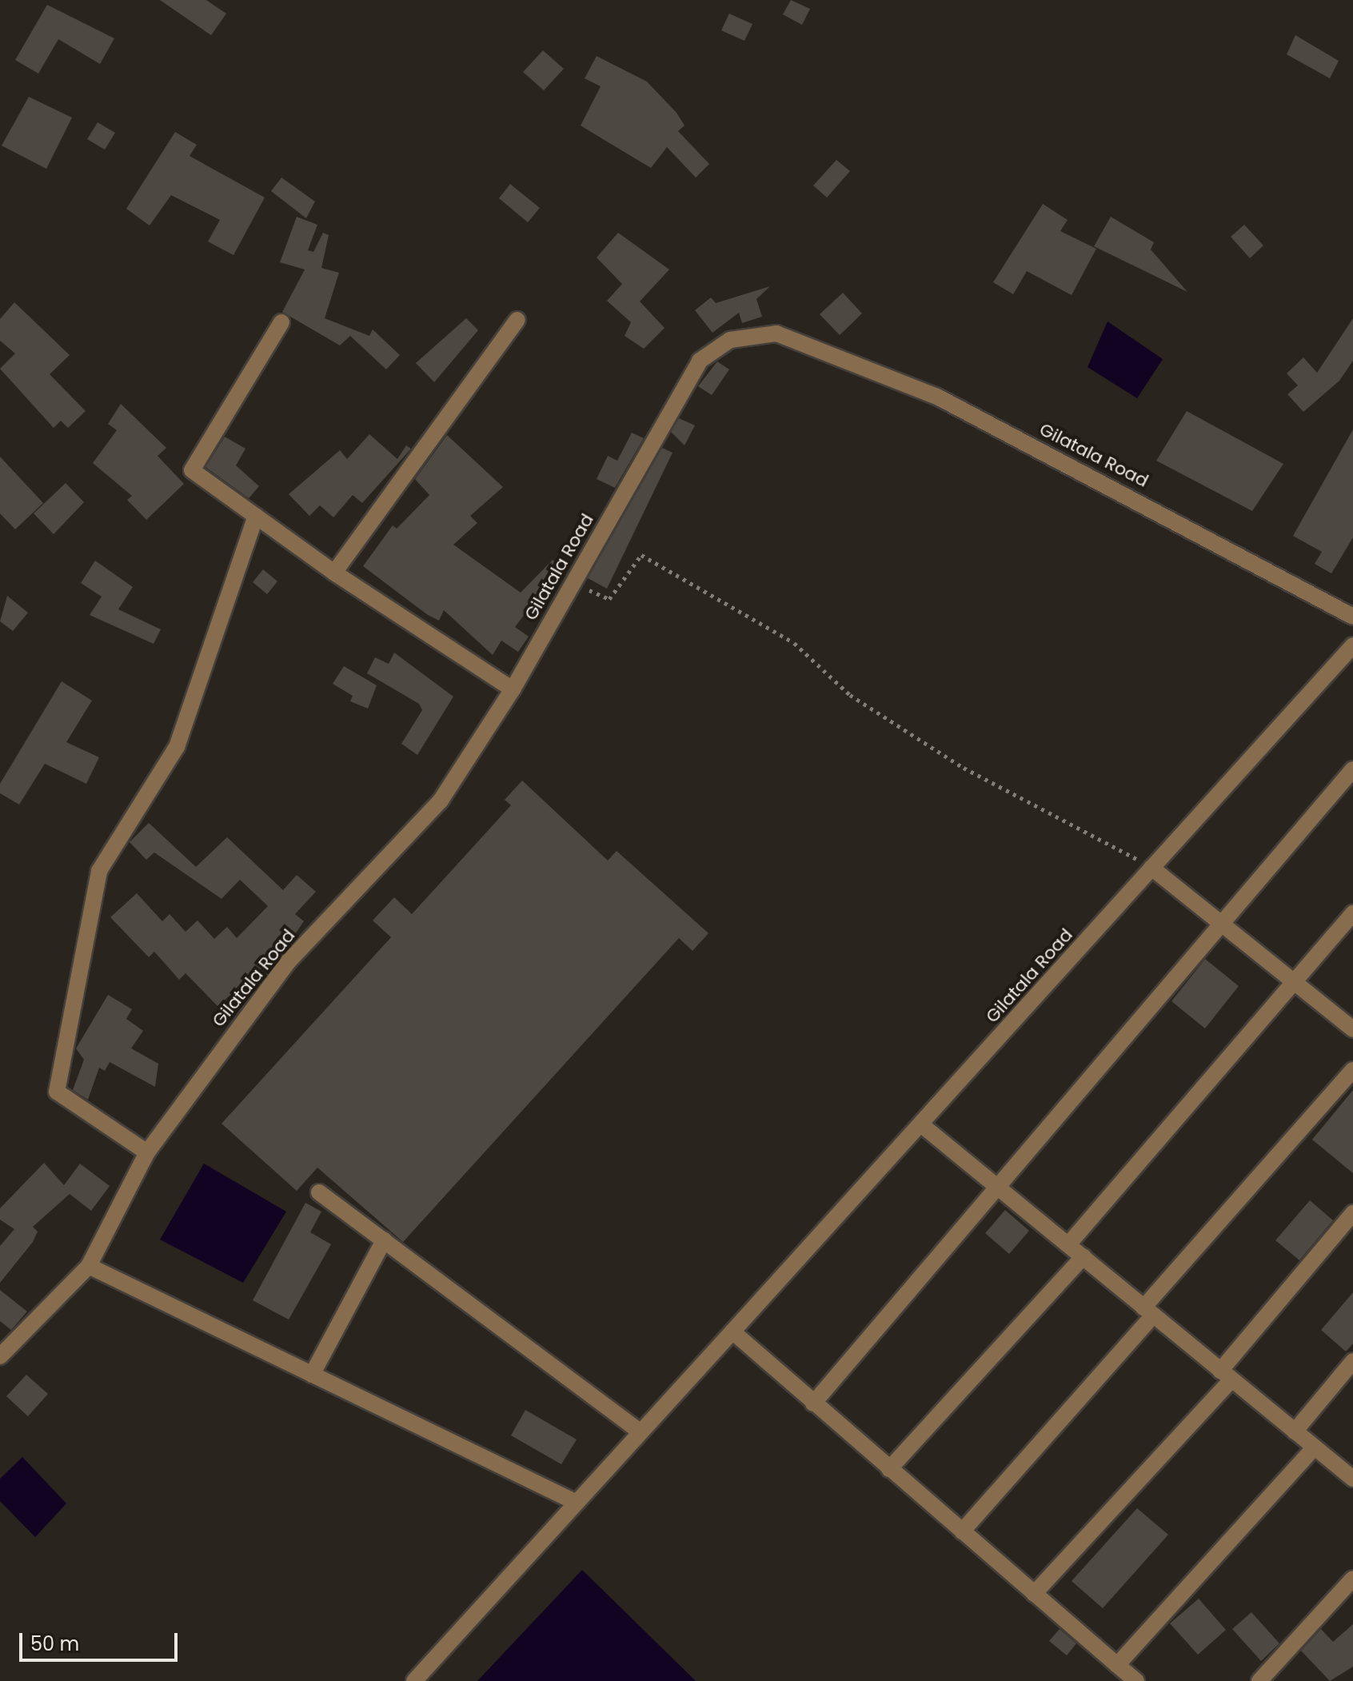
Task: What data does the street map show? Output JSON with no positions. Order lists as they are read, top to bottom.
{
  "streets": {
    "street": ["Gilatala Road"]
  },
  "scale_bar": "50 m"
}
